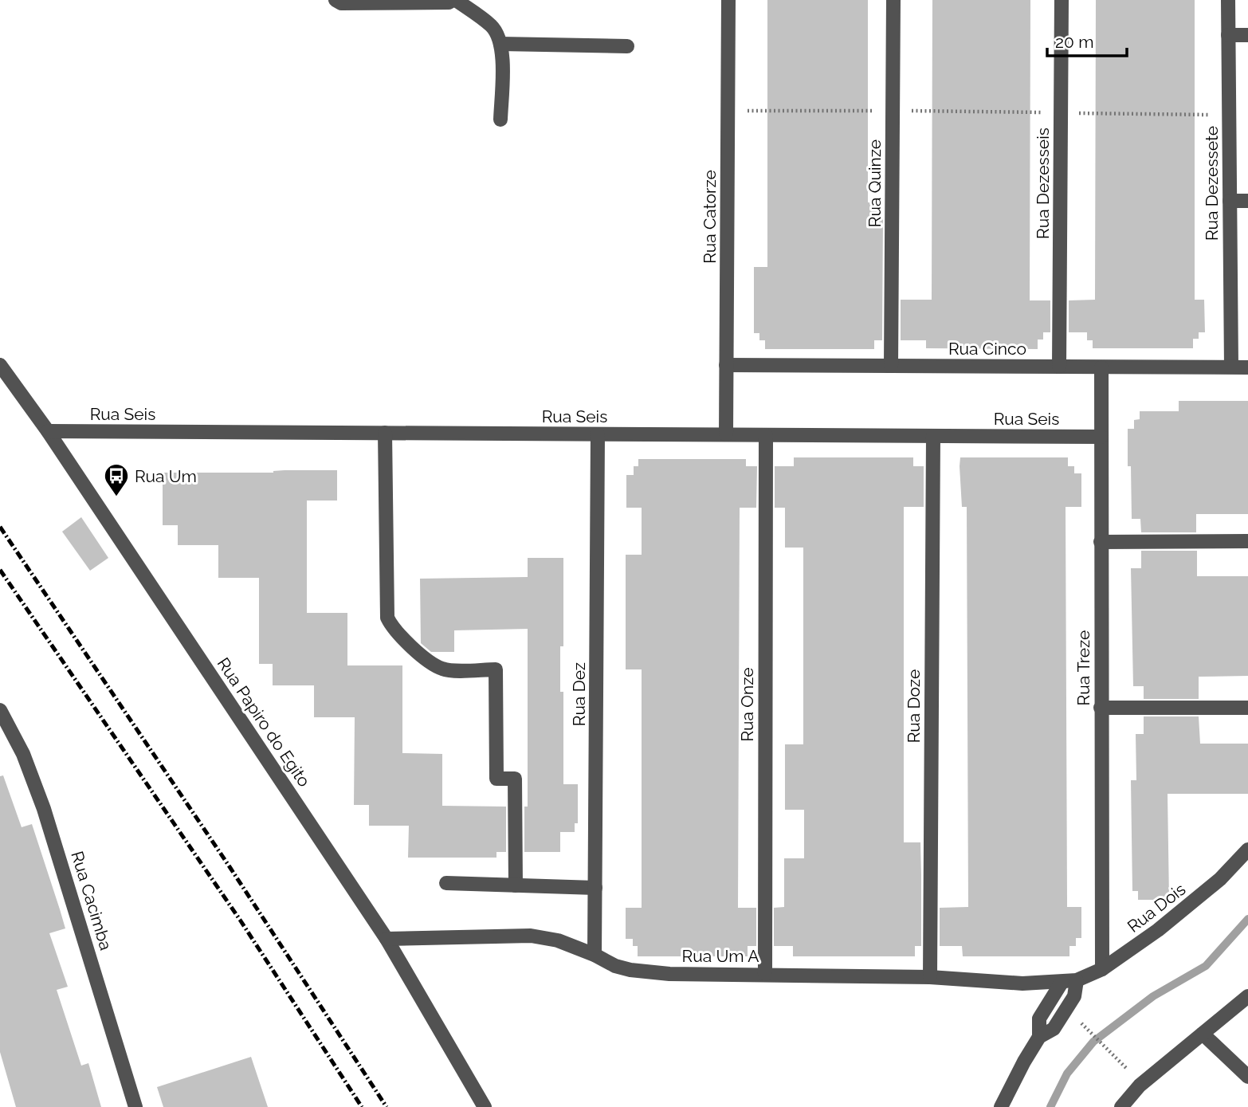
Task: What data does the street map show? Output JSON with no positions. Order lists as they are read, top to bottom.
{
  "streets": {
    "street": [
      "Rua Quinze",
      "Rua Dezesseis",
      "Rua Dezessete",
      "Rua Catorze",
      "Rua Cinco",
      "Rua Seis",
      "Rua Treze",
      "Rua Dez",
      "Rua Onze",
      "Rua Doze",
      "Rua Papiro do Egito",
      "Rua Cacimba",
      "Rua Dois",
      "Rua Um A"
    ]
  },
  "crossings": [
    ["Rua Quinze", "Rua Cinco"],
    ["Rua Dezesseis", "Rua Cinco"],
    ["Rua Dezessete", "Rua Cinco"],
    ["Rua Catorze", "Rua Cinco"],
    ["Rua Catorze", "Rua Seis"],
    ["Rua Cinco", "Rua Treze"],
    ["Rua Seis", "Rua Treze"],
    ["Rua Seis", "Rua Dez"],
    ["Rua Seis", "Rua Onze"],
    ["Rua Seis", "Rua Doze"],
    ["Rua Seis", "Rua Papiro do Egito"],
    ["Rua Treze", "Rua Dois"],
    ["Rua Dez", "Rua Um A"],
    ["Rua Onze", "Rua Um A"],
    ["Rua Doze", "Rua Um A"],
    ["Rua Papiro do Egito", "Rua Um A"],
    ["Rua Dois", "Rua Um A"]
  ],
  "places": {
    "bus stop": ["Rua Um"]
  },
  "scale_bar": "20 m"
}
